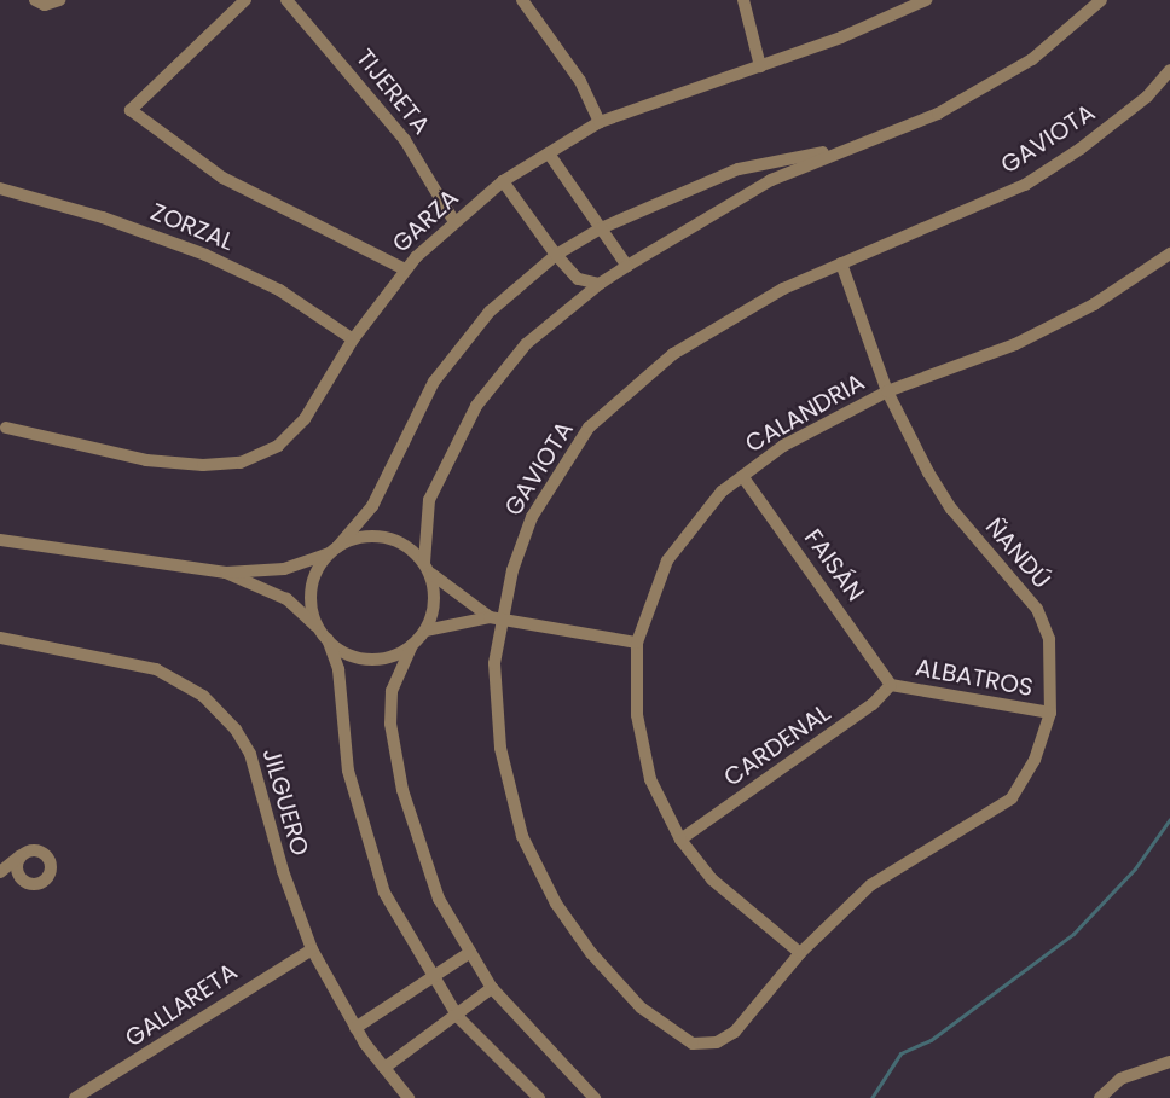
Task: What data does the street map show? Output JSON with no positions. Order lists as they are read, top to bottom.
{
  "streets": {
    "street": [
      "TIJERETA",
      "GAVIOTA",
      "GARZA",
      "ZORZAL",
      "CALANDRIA",
      "ÑANDÚ",
      "FAISÁN",
      "ALBATROS",
      "CARDENAL",
      "JILGUERO",
      "GALLARETA"
    ]
  },
  "crossings": [
    ["TIJERETA", "GARZA"],
    ["GAVIOTA", "CALANDRIA"],
    ["GAVIOTA", "ÑANDÚ"],
    ["GARZA", "ZORZAL"],
    ["CALANDRIA", "ÑANDÚ"],
    ["CALANDRIA", "FAISÁN"],
    ["CALANDRIA", "CARDENAL"],
    ["ÑANDÚ", "ALBATROS"],
    ["FAISÁN", "ALBATROS"],
    ["FAISÁN", "CARDENAL"],
    ["ALBATROS", "CARDENAL"],
    ["JILGUERO", "GALLARETA"]
  ]
}
